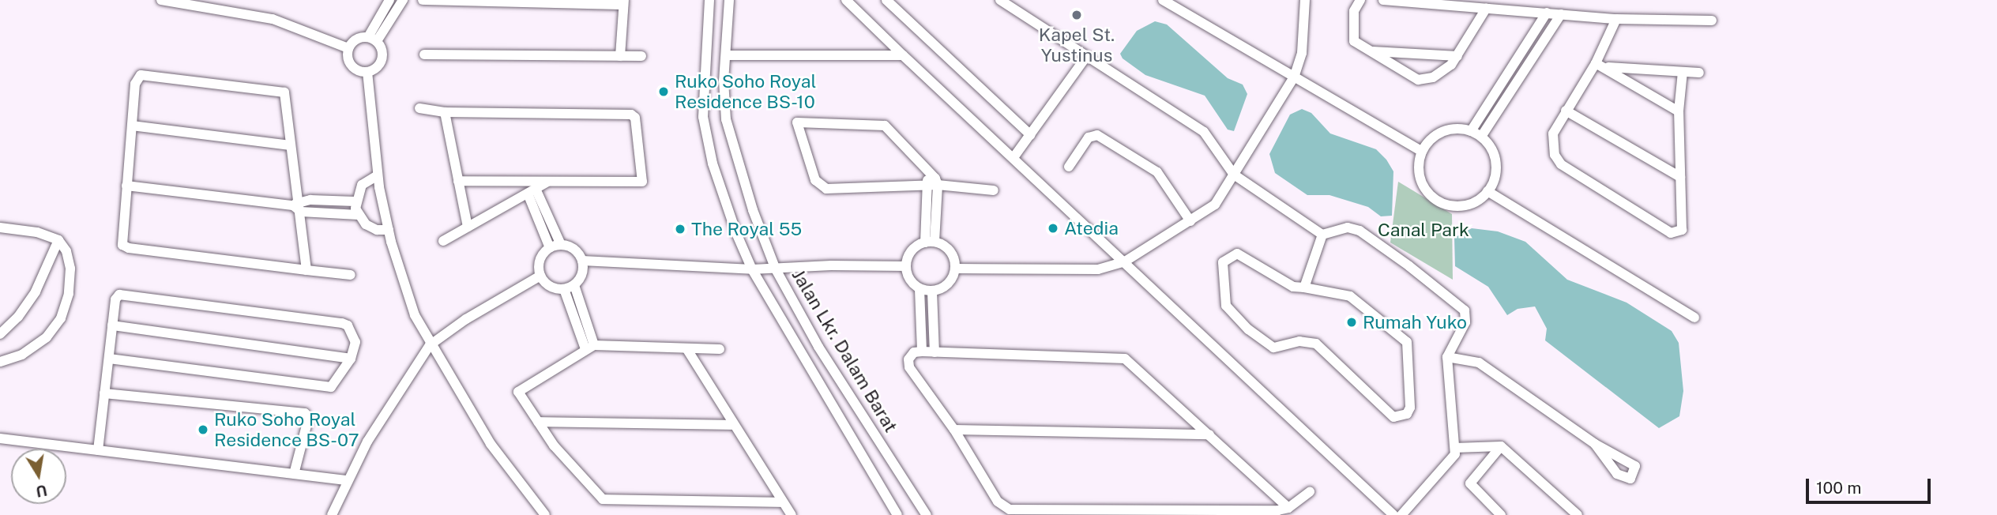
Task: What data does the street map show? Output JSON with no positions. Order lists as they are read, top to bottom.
{
  "streets": {
    "street": ["Jalan Lkr. Dalam Barat"]
  },
  "parks": ["Canal Park"],
  "places": [
    "Kapel St. Yustinus",
    "Ruko Soho Royal Residence BS-10",
    "Atedia",
    "The Royal 55",
    "Rumah Yuko",
    "Ruko Soho Royal Residence BS-07"
  ],
  "scale_bar": "100 m",
  "north": "bottom"
}
